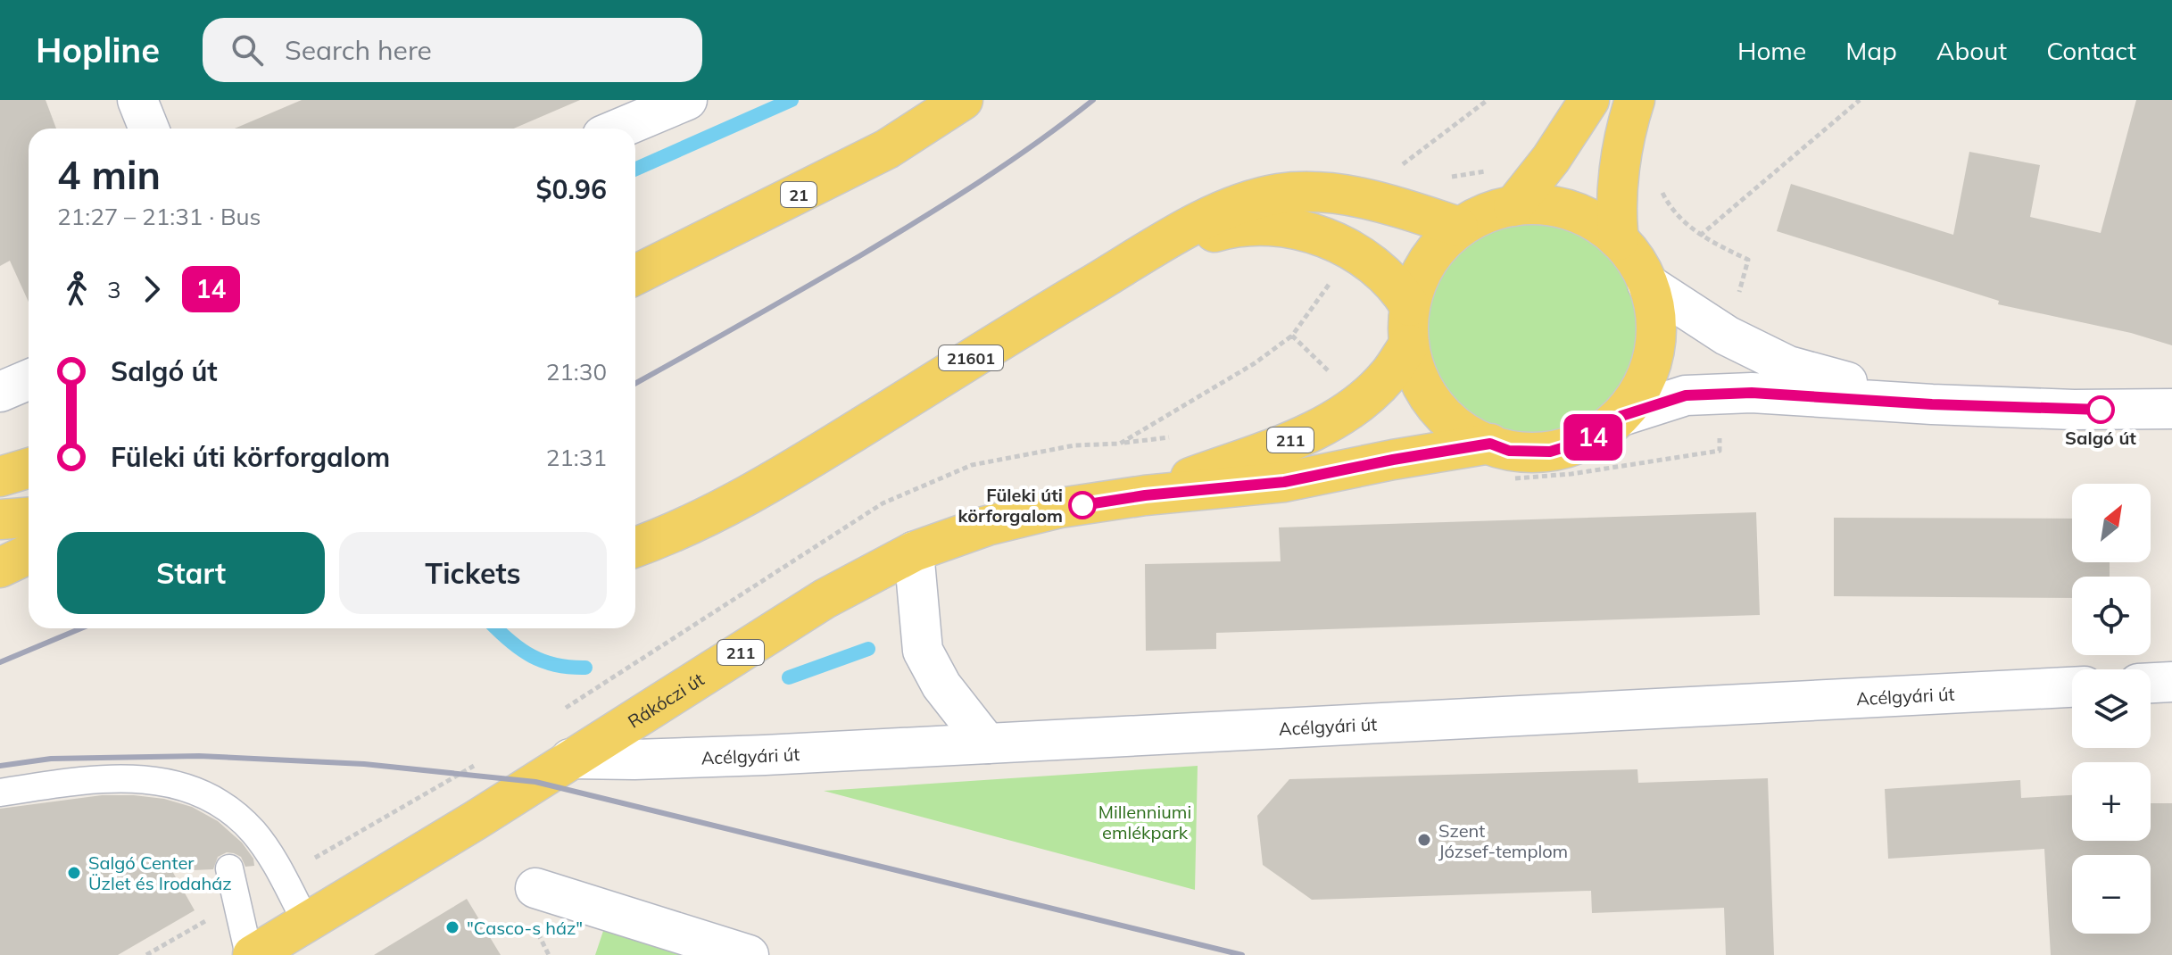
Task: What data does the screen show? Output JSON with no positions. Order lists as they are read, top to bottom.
{
  "streets": {
    "main road": [
      "21",
      "21601",
      "211",
      "Rákóczi út"
    ],
    "street": ["Acélgyári út"]
  },
  "crossings": [
    ["21601", "211"],
    ["211", "Rákóczi út"],
    ["Acélgyári út", "Rákóczi út"]
  ],
  "parks": ["Millenniumi emlékpark"],
  "places": [
    "Salgó út",
    "Füleki úti körforgalom",
    "Szent József-templom",
    "Salgó Center Üzlet és Irodaház",
    "\"Casco-s ház\""
  ],
  "lines": ["bus line 14"],
  "north": "top right",
  "page": {
    "header": "Hopline",
    "search": "Search here",
    "nav": [
      "Home",
      "Map",
      "About",
      "Contact"
    ],
    "on_map": "14",
    "heading": ["4 min", "21:27 – 21:31 · Bus", "$0.96"],
    "legs": ["3", "14"],
    "list": [
      {
        "name": "Salgó út",
        "value": "21:30"
      },
      {
        "name": "Füleki úti körforgalom",
        "value": "21:31"
      }
    ],
    "map_buttons": ["+", "−"],
    "buttons": ["Start", "Tickets"]
  }
}
